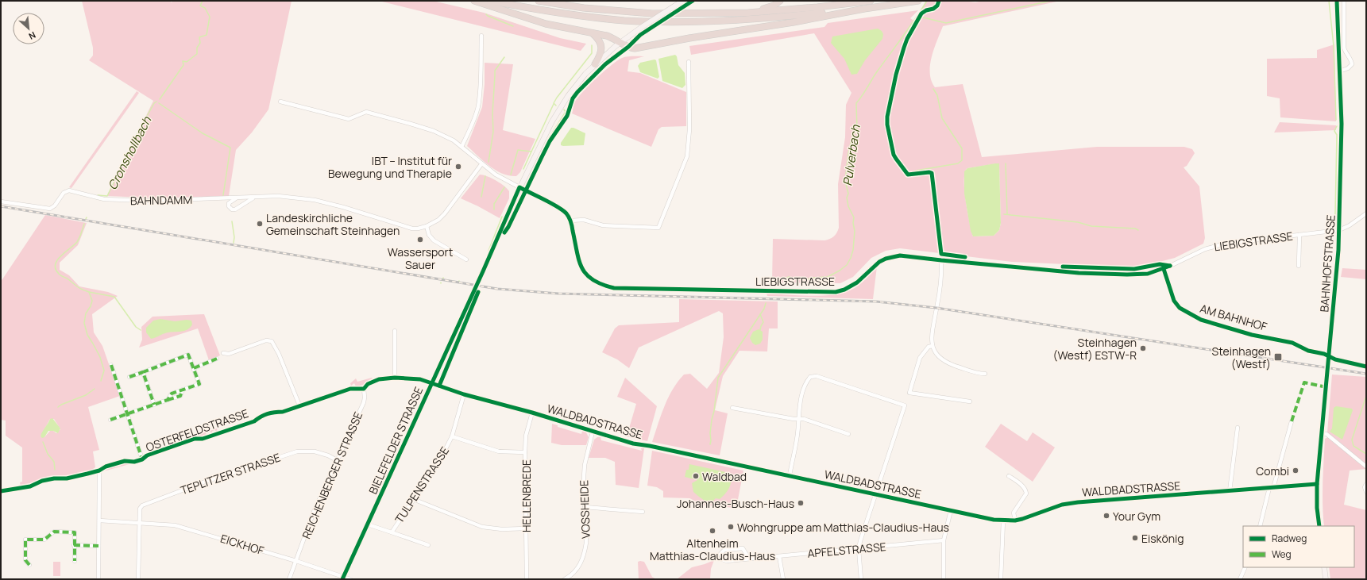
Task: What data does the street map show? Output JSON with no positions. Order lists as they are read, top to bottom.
{
  "streets": {
    "main road": ["BAHNHOFSTRASSE", "BIELEFELDER STRASSE"],
    "street": [
      "BAHNDAMM",
      "LIEBIGSTRASSE",
      "AM BAHNHOF",
      "WALDBADSTRASSE",
      "OSTERFELDSTRASSE",
      "TEPLITZER STRASSE",
      "REICHENBERGER STRASSE",
      "TULPENSTRASSE",
      "HELLENBREDE",
      "VOSSHEIDE",
      "EICKHOF",
      "APFELSTRASSE"
    ]
  },
  "crossings": [
    ["LIEBIGSTRASSE", "BAHNHOFSTRASSE"],
    ["LIEBIGSTRASSE", "AM BAHNHOF"],
    ["LIEBIGSTRASSE", "BIELEFELDER STRASSE"],
    ["BAHNHOFSTRASSE", "WALDBADSTRASSE"],
    ["WALDBADSTRASSE", "BIELEFELDER STRASSE"],
    ["WALDBADSTRASSE", "TULPENSTRASSE"],
    ["WALDBADSTRASSE", "HELLENBREDE"],
    ["WALDBADSTRASSE", "VOSSHEIDE"],
    ["OSTERFELDSTRASSE", "REICHENBERGER STRASSE"],
    ["BIELEFELDER STRASSE", "TULPENSTRASSE"],
    ["BIELEFELDER STRASSE", "EICKHOF"],
    ["TEPLITZER STRASSE", "REICHENBERGER STRASSE"],
    ["TEPLITZER STRASSE", "EICKHOF"],
    ["REICHENBERGER STRASSE", "EICKHOF"],
    ["TULPENSTRASSE", "HELLENBREDE"]
  ],
  "water": ["Cronshollbach", "Pulverbach"],
  "places": {
    "other": [
      "IBT – Institut für Bewegung und Therapie",
      "Landeskirchliche Gemeinschaft Steinhagen",
      "Wassersport Sauer",
      "Steinhagen (Westf) ESTW-R",
      "Combi",
      "Waldbad",
      "Johannes-Busch-Haus",
      "Your Gym",
      "Wohngruppe am Matthias-Claudius-Haus",
      "Altenheim Matthias-Claudius-Haus",
      "Eiskönig"
    ],
    "transit": ["Steinhagen (Westf)"]
  },
  "legend": ["Radweg", "Weg"],
  "north": "bottom right"
}
